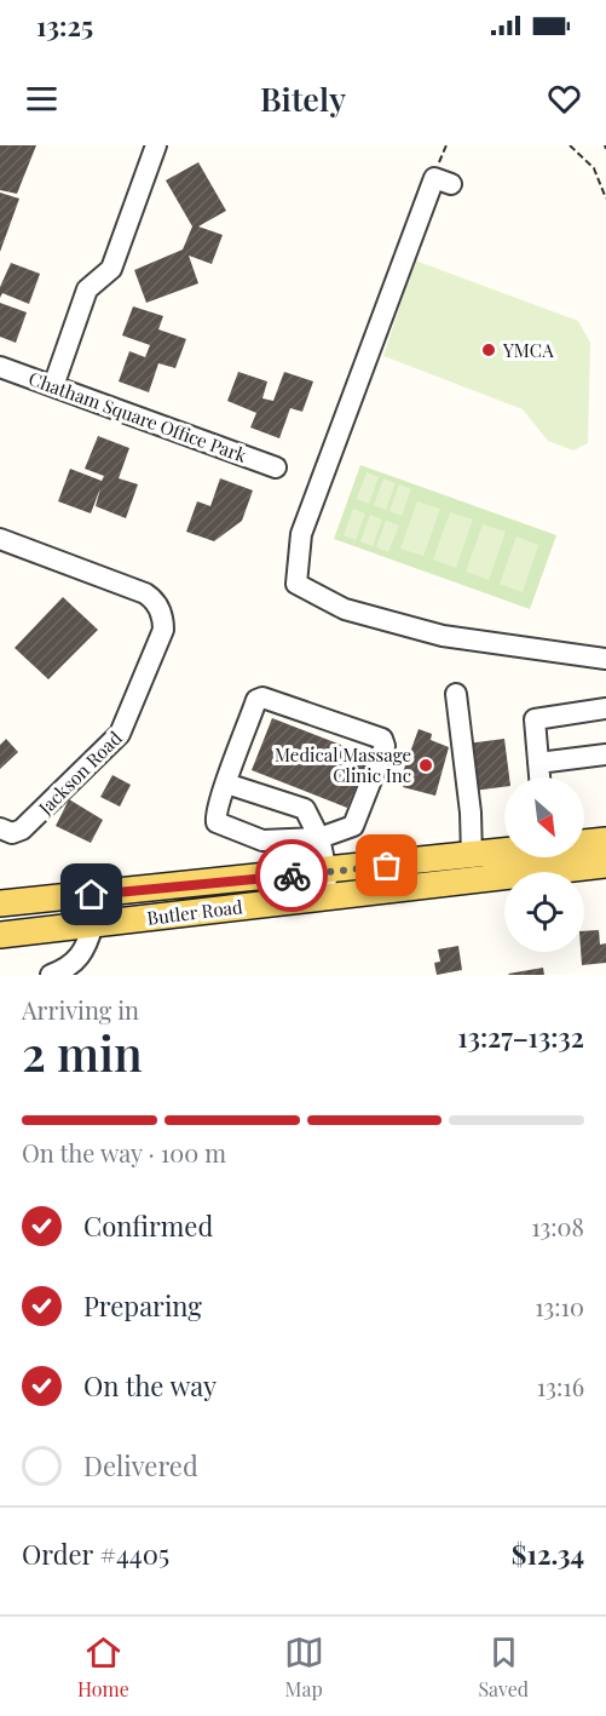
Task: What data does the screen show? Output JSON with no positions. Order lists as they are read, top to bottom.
{
  "streets": {
    "main road": ["Butler Road"],
    "street": ["Chatham Square Office Park", "Jackson Road"]
  },
  "places": ["YMCA", "Medical Massage Clinic Inc"],
  "north": "bottom right",
  "page": {
    "status": "13:25",
    "header": "Bitely",
    "heading": ["2 min", "Arriving in", "13:27–13:32"],
    "panel": ["Order #4405", "$12.34"],
    "bar": "On the way · 100 m",
    "list": [
      ["Confirmed", "13:08"],
      ["Preparing", "13:10"],
      ["On the way", "13:16"],
      "Delivered"
    ],
    "tabs": ["Home", "Map", "Saved"]
  }
}
